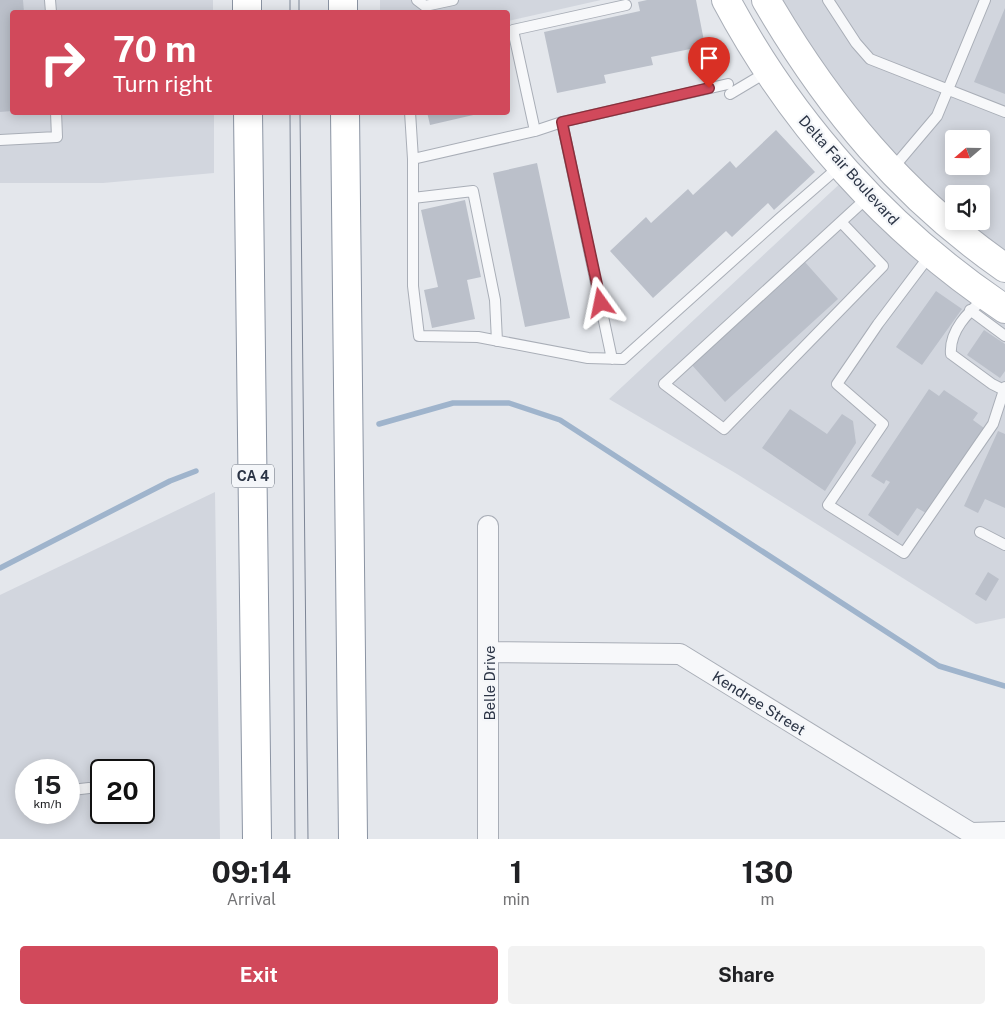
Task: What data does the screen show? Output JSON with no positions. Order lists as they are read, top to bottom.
{
  "streets": {
    "main road": ["Delta Fair Boulevard", "CA 4"],
    "street": ["Belle Drive", "Kendree Street"]
  },
  "crossings": [
    ["Belle Drive", "Kendree Street"]
  ],
  "north": "left",
  "page": {
    "turn": ["70 m", "Turn right"],
    "speed": "15 km/h",
    "limit": "20",
    "eta": [
      "09:14",
      "Arrival",
      "1",
      "min",
      "130",
      "m"
    ],
    "buttons": ["Exit", "Share"]
  }
}
